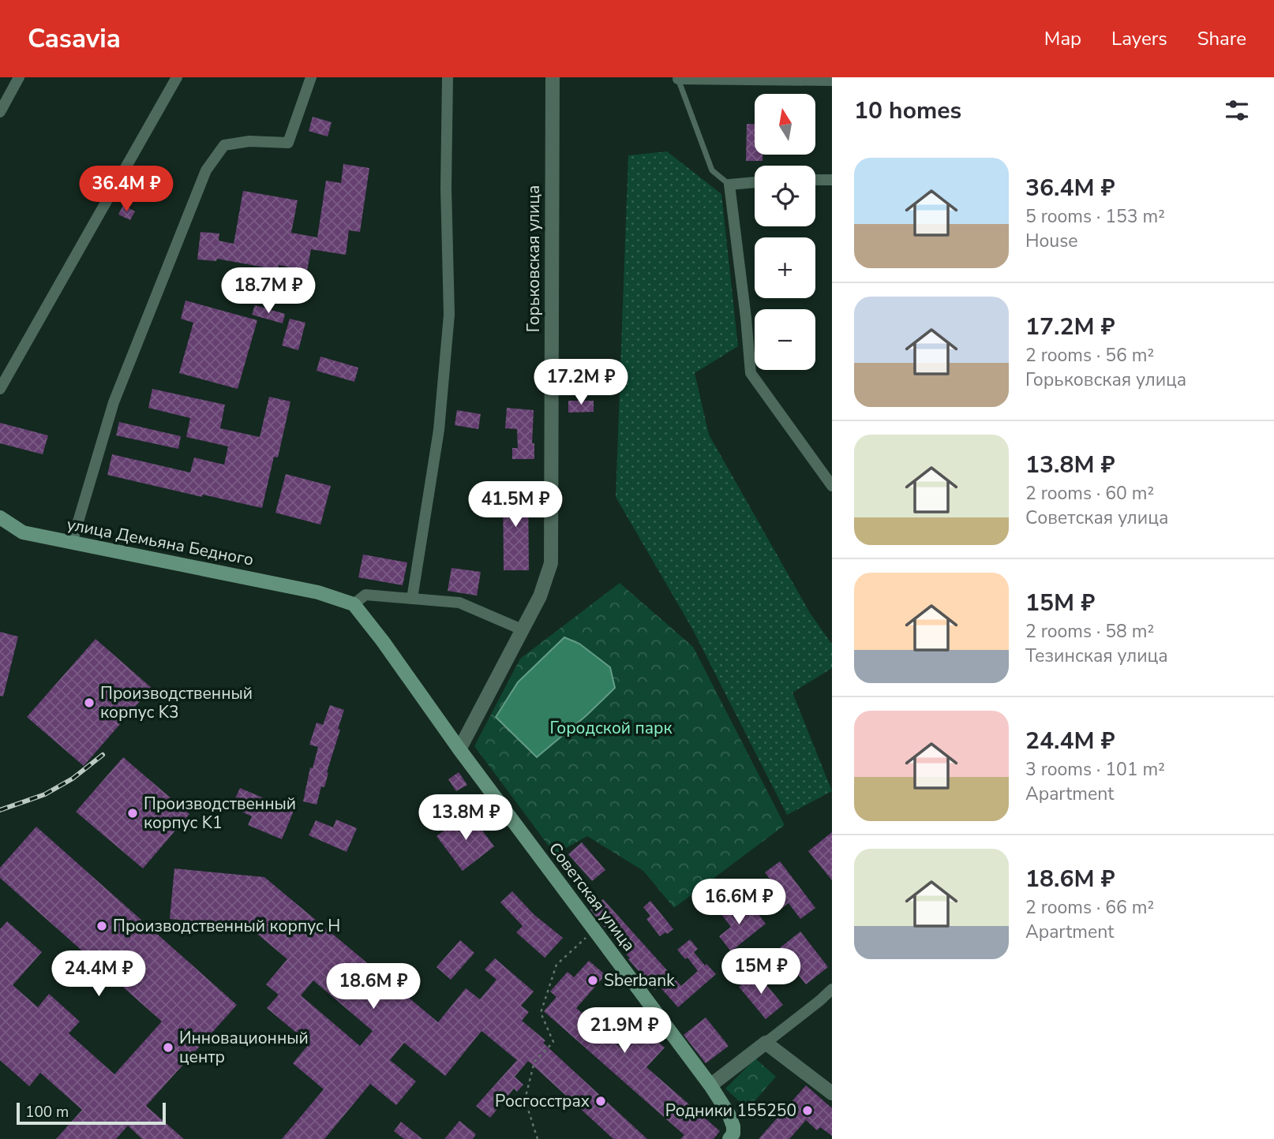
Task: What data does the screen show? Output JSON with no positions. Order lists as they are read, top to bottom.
{
  "streets": {
    "main road": ["улица Демьяна Бедного", "Советская улица"],
    "street": ["Горьковская улица"]
  },
  "crossings": [
    ["Горьковская улица", "Советская улица"],
    ["улица Демьяна Бедного", "Советская улица"]
  ],
  "parks": ["Городской парк"],
  "places": [
    "Производственный корпус K3",
    "Производственный корпус K1",
    "Производственный корпус H",
    "Sberbank",
    "Инновационный центр",
    "Росгосстрах",
    "Родники 155250"
  ],
  "scale_bar": "100 m",
  "north": "top",
  "page": {
    "header": "Casavia",
    "nav": ["Map", "Layers", "Share"],
    "heading": "10 homes",
    "map_buttons": ["+", "−"],
    "list": [
      {
        "name": "36.4M ₽",
        "note": "5 rooms · 153 m² · House"
      },
      {
        "name": "17.2M ₽",
        "note": "2 rooms · 56 m² · Горьковская улица"
      },
      {
        "name": "13.8M ₽",
        "note": "2 rooms · 60 m² · Советская улица"
      },
      {
        "name": "15M ₽",
        "note": "2 rooms · 58 m² · Тезинская улица"
      },
      {
        "name": "24.4M ₽",
        "note": "3 rooms · 101 m² · Apartment"
      },
      {
        "name": "18.6M ₽",
        "note": "2 rooms · 66 m² · Apartment"
      }
    ],
    "price": [
      "36.4M ₽",
      "18.7M ₽",
      "17.2M ₽",
      "41.5M ₽",
      "13.8M ₽",
      "16.6M ₽",
      "15M ₽",
      "24.4M ₽",
      "18.6M ₽",
      "21.9M ₽"
    ],
    "scale": "100 m"
  }
}
